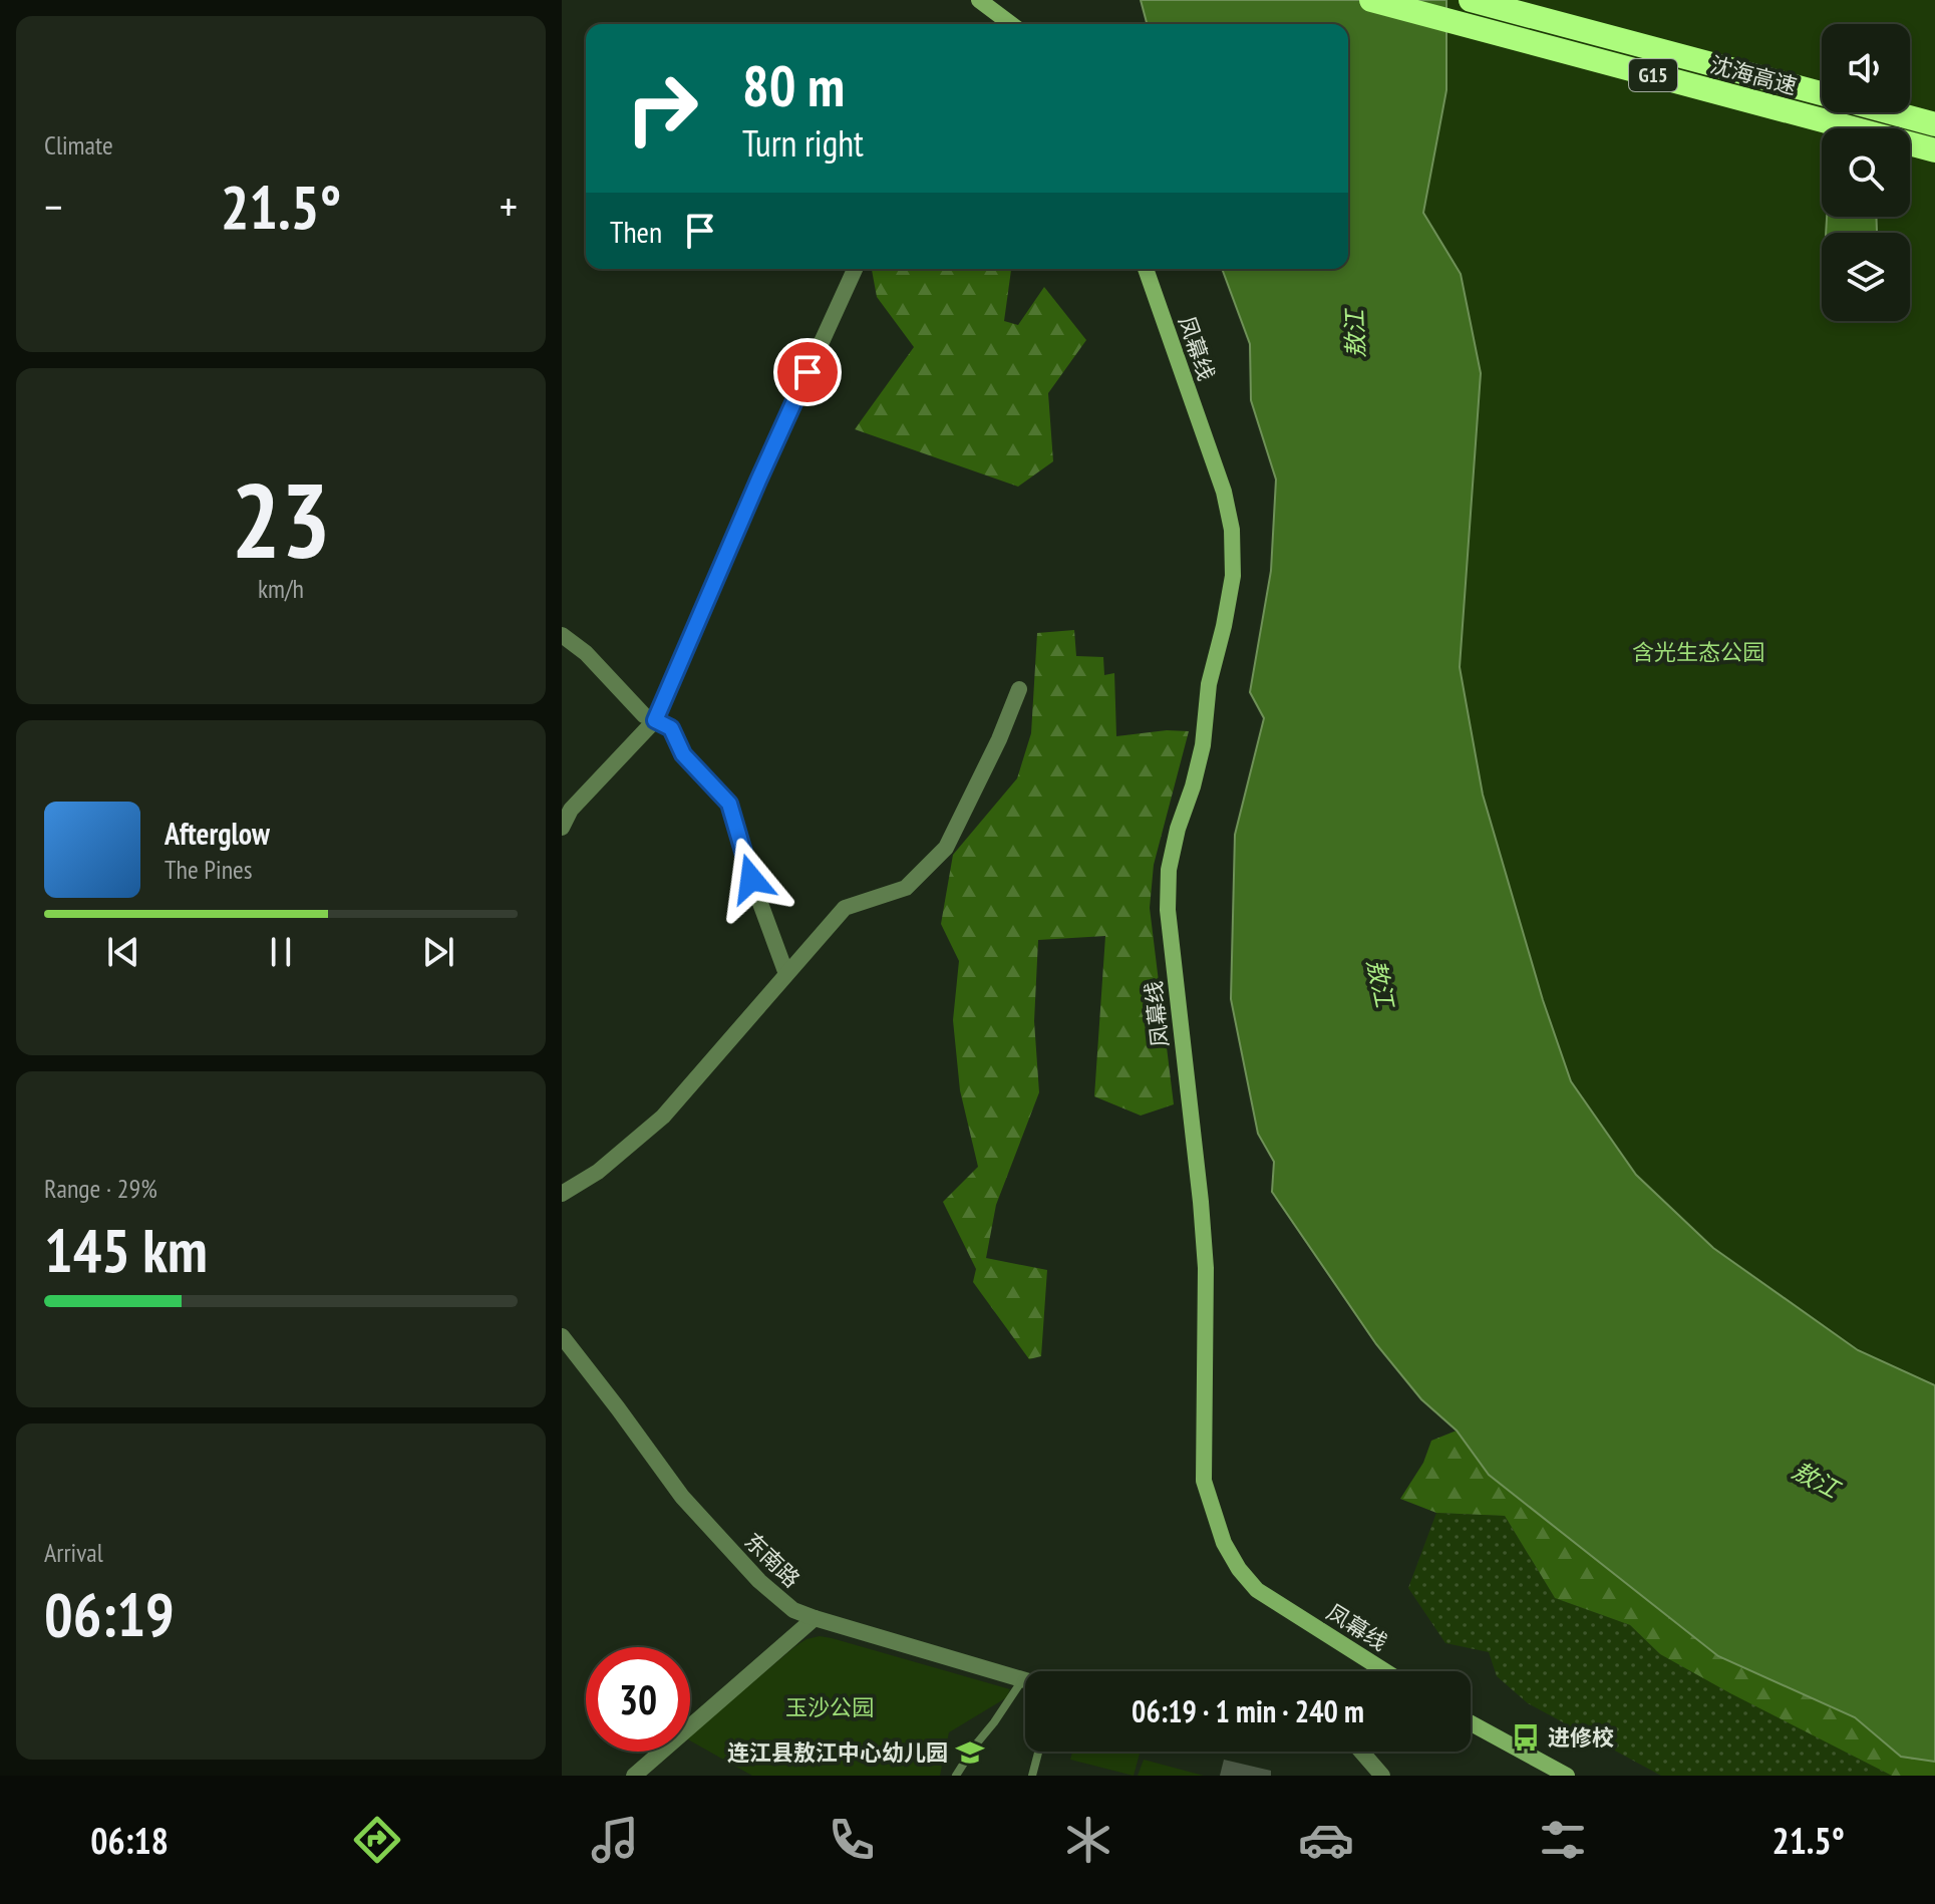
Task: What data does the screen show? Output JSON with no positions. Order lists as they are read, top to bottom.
{
  "streets": {
    "highway": ["G15", "沈海高速"],
    "main road": ["凤幕线"],
    "street": ["东南路"]
  },
  "water": ["敖江"],
  "parks": ["含光生态公园", "玉沙公园"],
  "places": {
    "bus stop": ["进修校"],
    "school or university": ["连江县敖江中心幼儿园"]
  },
  "page": {
    "tile": [
      "Climate",
      ["23", "km/h"],
      ["Range · 29%", "145 km"],
      ["Arrival", "06:19"]
    ],
    "turn": ["80 m", "Turn right"],
    "heat": ["−", "21.5°", "+"],
    "then": "Then",
    "song": ["Afterglow", "The Pines"],
    "limit": "30",
    "trip": "06:19 · 1 min · 240 m",
    "tabs": ["06:18", "21.5°"]
  }
}
